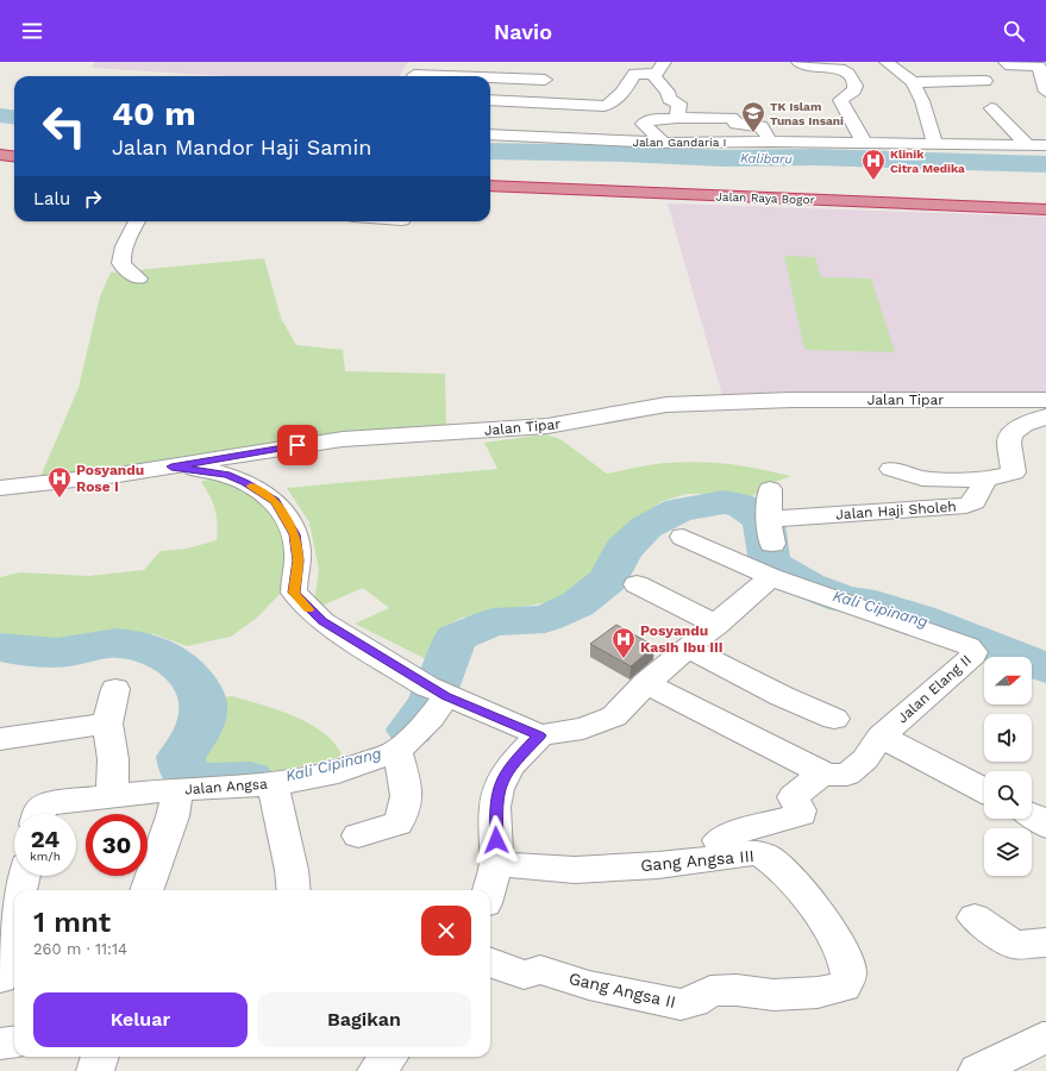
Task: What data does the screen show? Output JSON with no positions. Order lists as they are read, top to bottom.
{
  "streets": {
    "highway": ["Jalan Raya Bogor"],
    "street": [
      "Jalan Gandaria I",
      "Jalan Tipar",
      "Jalan Haji Sholeh",
      "Jalan Elang II",
      "Jalan Angsa",
      "Gang Angsa III",
      "Gang Angsa II"
    ]
  },
  "crossings": [
    ["Gang Angsa III", "Gang Angsa II"]
  ],
  "water": ["Kalibaru", "Kali Cipinang"],
  "places": {
    "school or university": ["TK Islam Tunas Insani"],
    "hospital": ["Klinik Citra Medika", "Posyandu Rose I", "Posyandu Kasih Ibu III"]
  },
  "north": "right",
  "page": {
    "header": "Navio",
    "turn": ["40 m", "Jalan Mandor Haji Samin"],
    "then": "Lalu",
    "speed": "24 km/h",
    "limit": "30",
    "heading": ["1 mnt", "260 m · 11:14"],
    "buttons": ["Keluar", "Bagikan"]
  }
}
